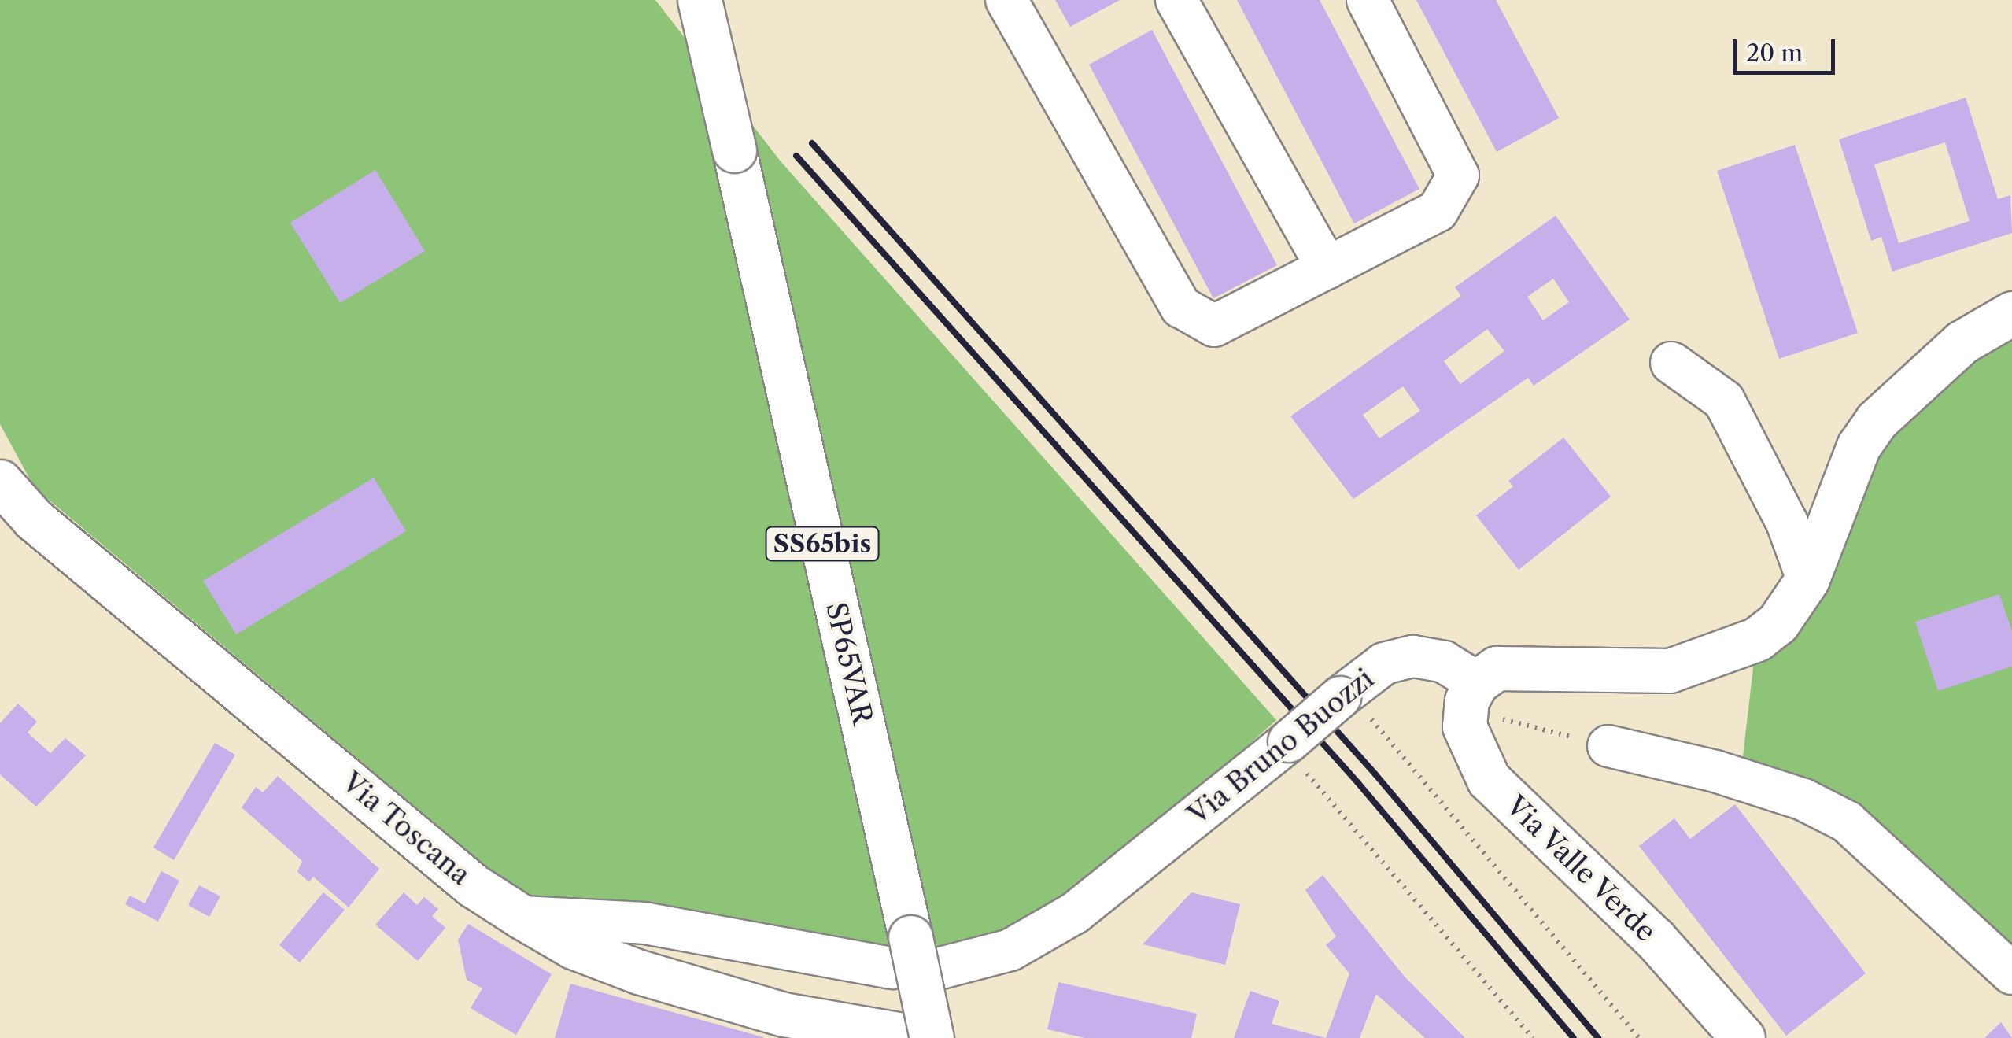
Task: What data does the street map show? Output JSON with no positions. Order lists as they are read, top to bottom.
{
  "streets": {
    "main road": [
      "SS65bis",
      "SP65VAR",
      "Via Toscana",
      "Via Valle Verde"
    ],
    "street": ["Via Bruno Buozzi"]
  },
  "crossings": [
    ["SP65VAR", "Via Toscana"],
    ["Via Bruno Buozzi", "Via Valle Verde"]
  ],
  "scale_bar": "20 m"
}
